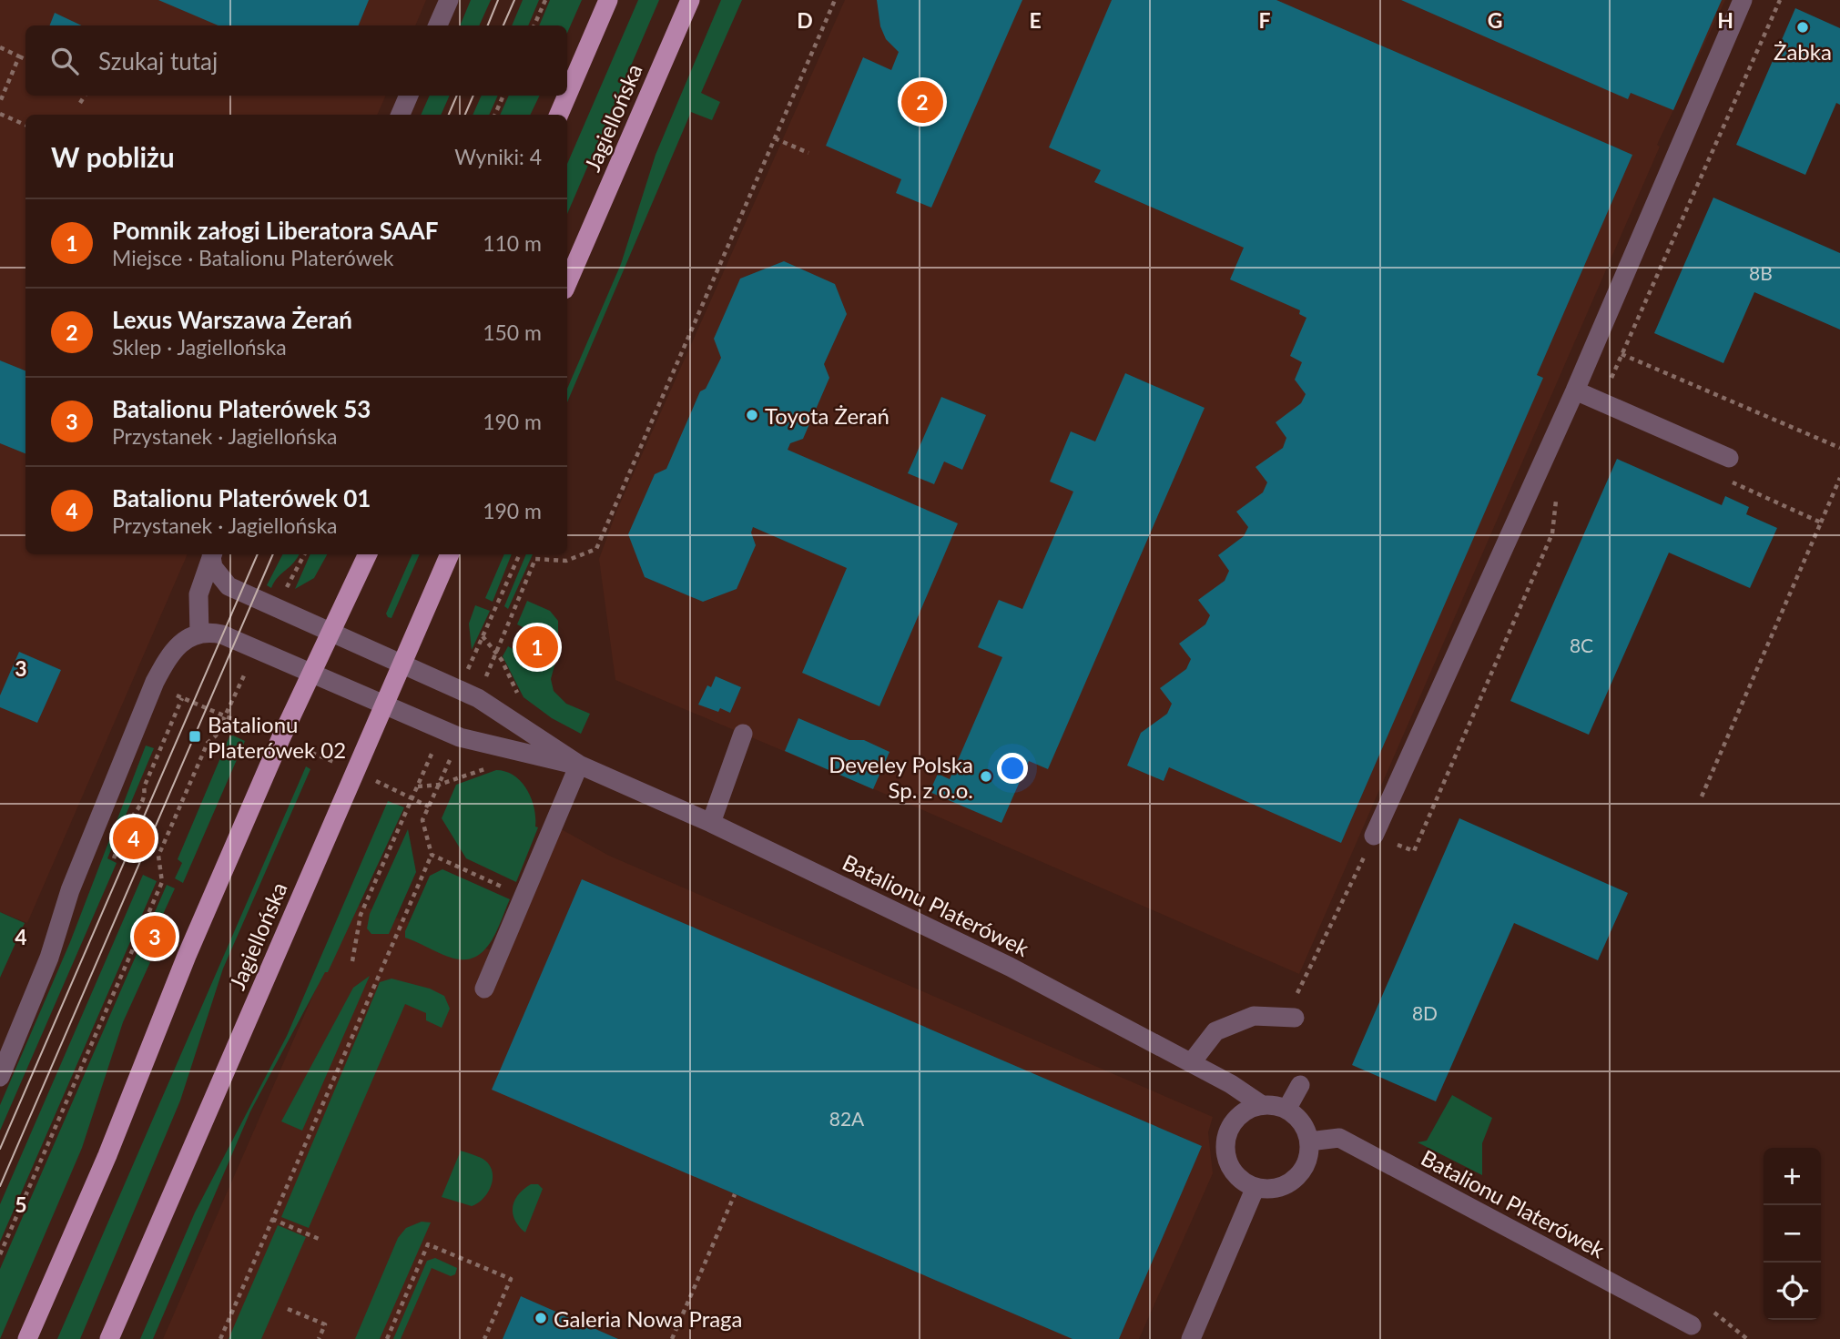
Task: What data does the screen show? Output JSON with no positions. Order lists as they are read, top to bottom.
{
  "streets": {
    "main road": ["Jagiellońska"],
    "street": ["Batalionu Platerówek"]
  },
  "crossings": [
    ["Jagiellońska", "Batalionu Platerówek"]
  ],
  "places": {
    "other": [
      "Żabka",
      "Toyota Żerań",
      "Develey Polska Sp. z o.o.",
      "Galeria Nowa Praga"
    ],
    "transit": ["Batalionu Platerówek 02"]
  },
  "house_numbers": [
    "8B",
    "8C",
    "8D",
    "82A"
  ],
  "page": {
    "search": "Szukaj tutaj",
    "pins": [
      "2",
      "1",
      "4",
      "3"
    ],
    "heading": ["W pobliżu", "Wyniki: 4"],
    "list": [
      {
        "mark": "1",
        "name": "Pomnik załogi Liberatora SAAF",
        "note": "Miejsce · Batalionu Platerówek",
        "value": "110 m"
      },
      {
        "mark": "2",
        "name": "Lexus Warszawa Żerań",
        "note": "Sklep · Jagiellońska",
        "value": "150 m"
      },
      {
        "mark": "3",
        "name": "Batalionu Platerówek 53",
        "note": "Przystanek · Jagiellońska",
        "value": "190 m"
      },
      {
        "mark": "4",
        "name": "Batalionu Platerówek 01",
        "note": "Przystanek · Jagiellońska",
        "value": "190 m"
      }
    ],
    "map_buttons": ["+", "−"]
  },
  "grid": {
    "columns": [
      "D",
      "E",
      "F",
      "G",
      "H"
    ],
    "rows": ["3", "4", "5"]
  }
}
